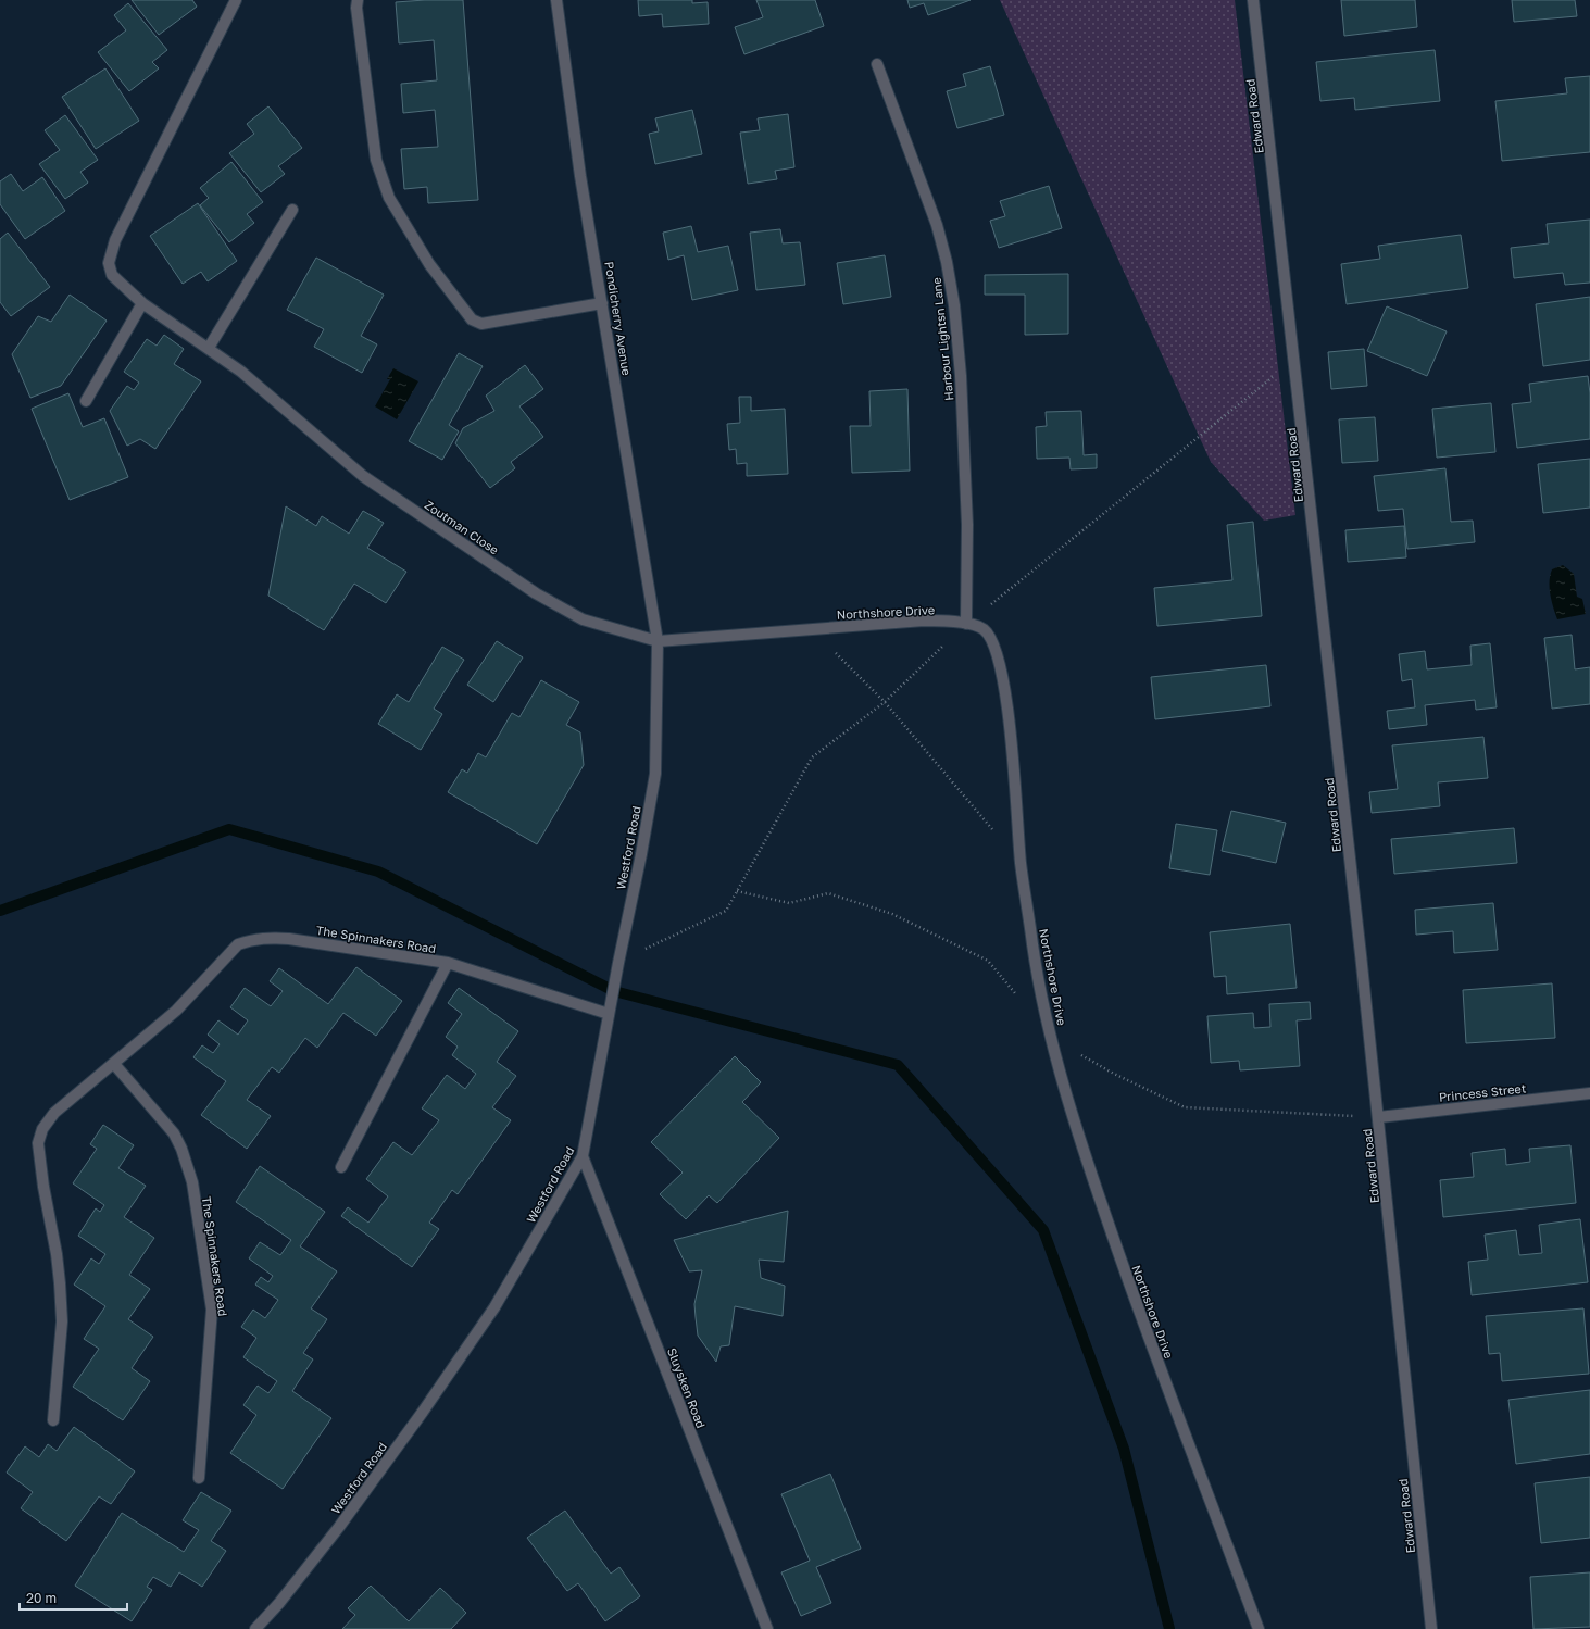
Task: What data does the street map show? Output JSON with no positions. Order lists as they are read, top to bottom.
{
  "streets": {
    "street": [
      "Edward Road",
      "Pondicherry Avenue",
      "Harbour Lightsn Lane",
      "Zoutman Close",
      "Northshore Drive",
      "Westford Road",
      "The Spinnakers Road",
      "Princess Street",
      "Sluysken Road"
    ]
  },
  "crossings": [
    ["Edward Road", "Princess Street"],
    ["Pondicherry Avenue", "Zoutman Close"],
    ["Pondicherry Avenue", "Northshore Drive"],
    ["Pondicherry Avenue", "Westford Road"],
    ["Harbour Lightsn Lane", "Northshore Drive"],
    ["Zoutman Close", "Northshore Drive"],
    ["Zoutman Close", "Westford Road"],
    ["Northshore Drive", "Westford Road"],
    ["Westford Road", "The Spinnakers Road"],
    ["Westford Road", "Sluysken Road"]
  ],
  "scale_bar": "20 m"
}
